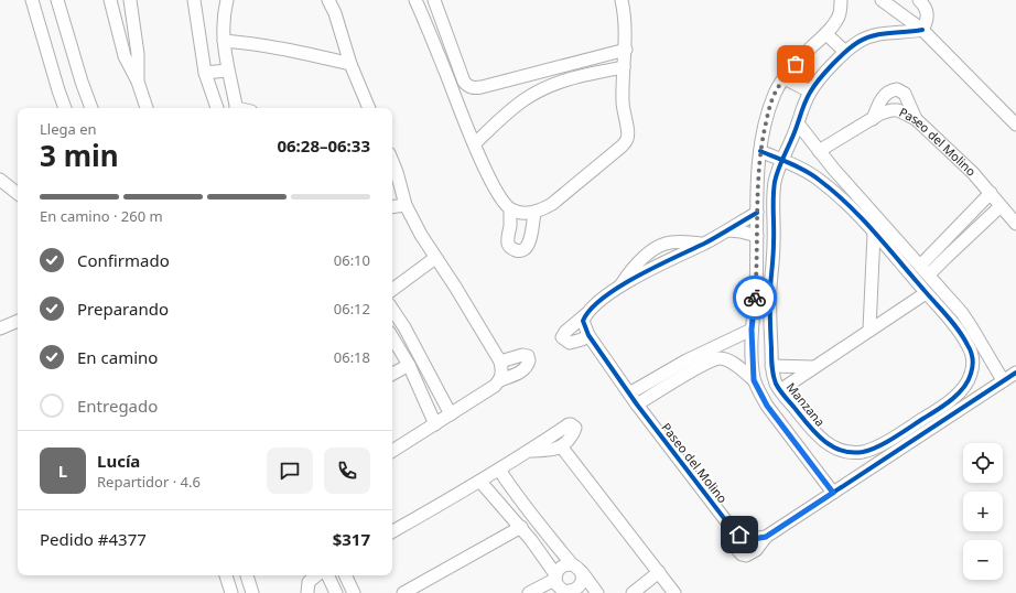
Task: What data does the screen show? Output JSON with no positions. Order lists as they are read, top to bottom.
{
  "streets": {
    "street": ["Paseo del Molino", "Manzana"]
  },
  "page": {
    "heading": ["3 min", "Llega en", "06:28–06:33"],
    "panel": [
      "Lucía",
      "Repartidor · 4.6",
      "Pedido #4377",
      "$317"
    ],
    "bar": "En camino · 260 m",
    "list": [
      ["Confirmado", "06:10"],
      ["Preparando", "06:12"],
      ["En camino", "06:18"],
      "Entregado"
    ],
    "map_buttons": ["+", "−"],
    "round": "L"
  }
}
